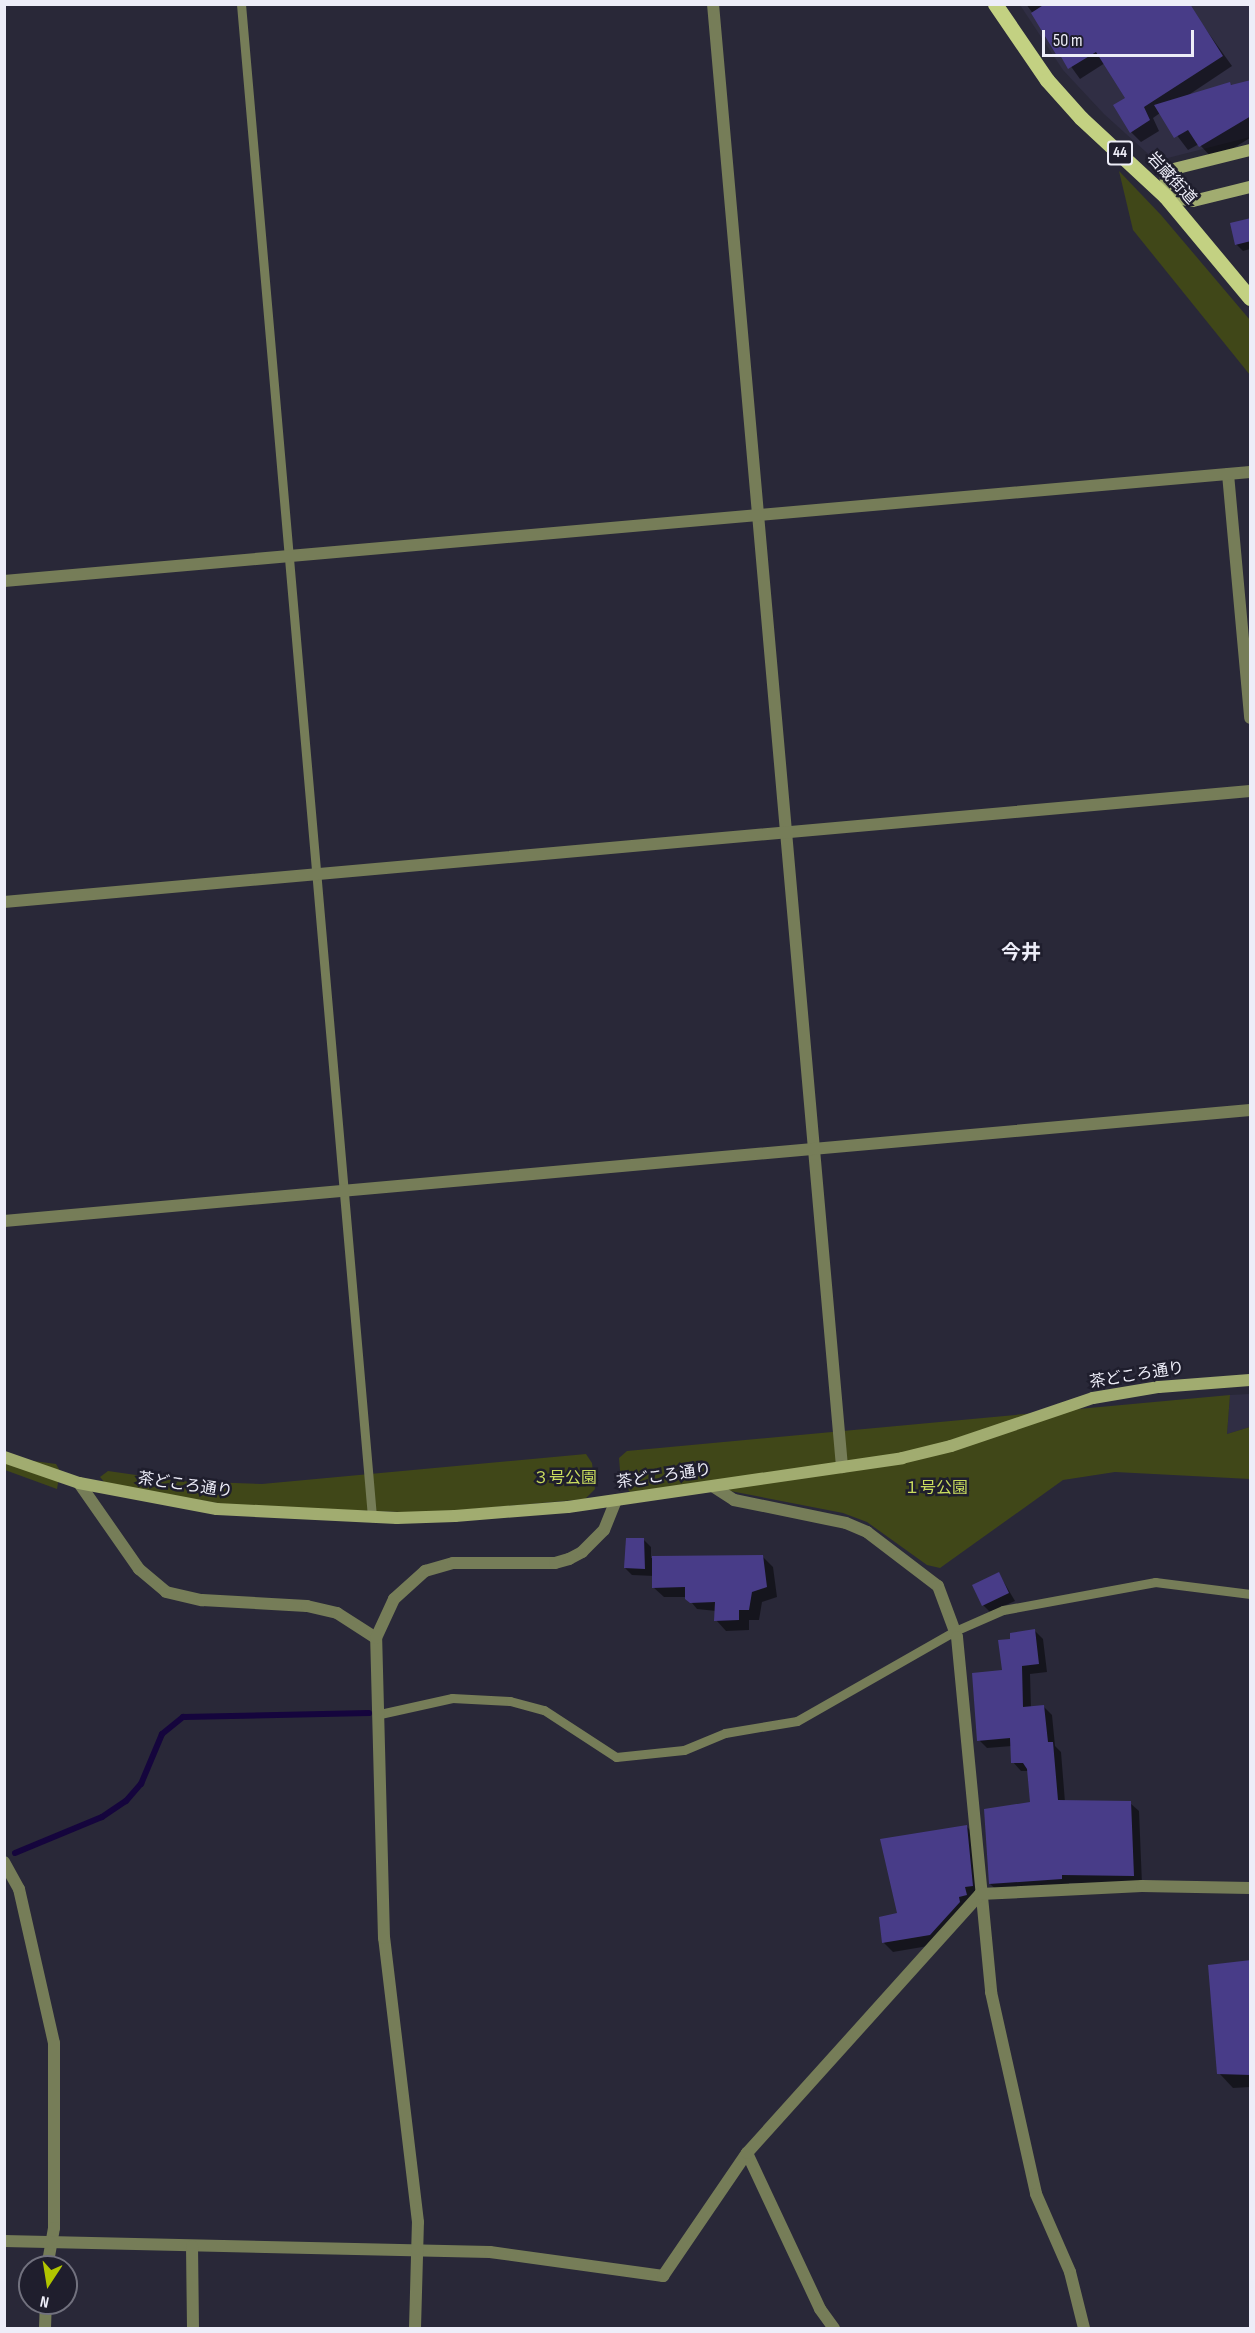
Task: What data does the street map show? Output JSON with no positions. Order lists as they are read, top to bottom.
{
  "streets": {
    "main road": ["44", "岩蔵街道"],
    "street": ["茶どころ通り"]
  },
  "districts": ["今井"],
  "parks": ["３号公園", "１号公園"],
  "scale_bar": "50 m",
  "north": "bottom"
}
